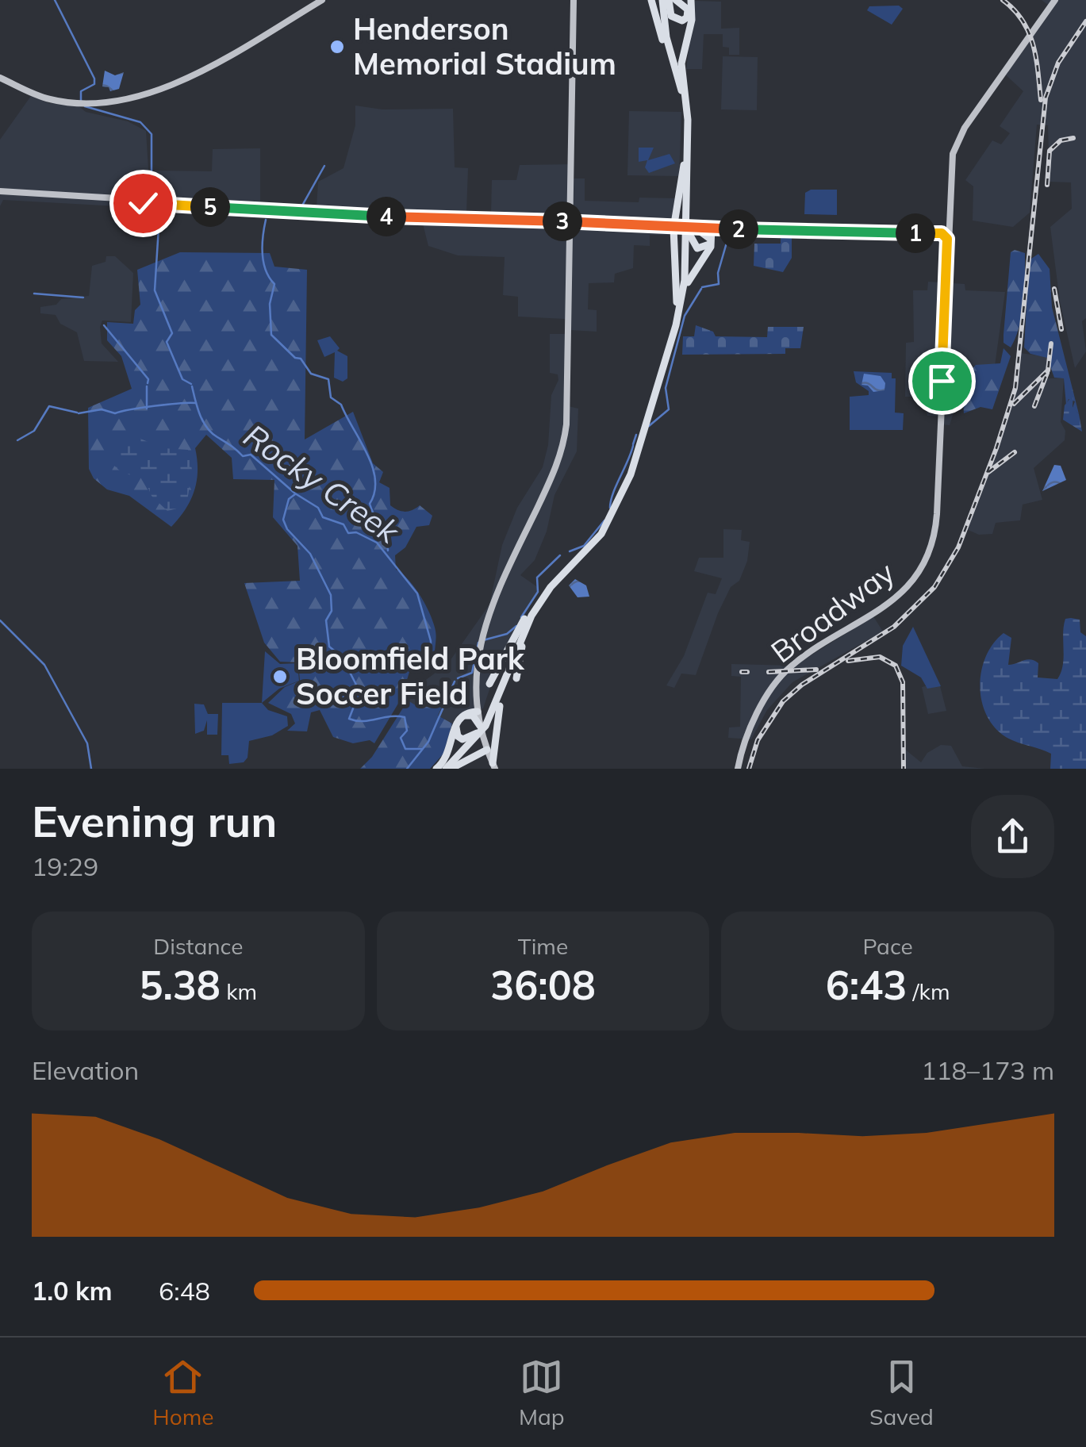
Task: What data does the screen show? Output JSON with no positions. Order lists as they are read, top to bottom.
{
  "streets": {
    "main road": ["Broadway"]
  },
  "water": ["Rocky Creek"],
  "places": ["Henderson Memorial Stadium", "Bloomfield Park Soccer Field"],
  "page": {
    "pins": [
      "5",
      "4",
      "3",
      "2",
      "1"
    ],
    "heading": ["Evening run", "19:29"],
    "stats": [
      ["Distance", "5.38 km"],
      ["Time", "36:08"],
      ["Pace", "6:43 /km"]
    ],
    "chart": ["Elevation", "118–173 m"],
    "list": [
      {
        "name": "1.0 km",
        "note": "6:48"
      }
    ],
    "tabs": ["Home", "Map", "Saved"]
  }
}
